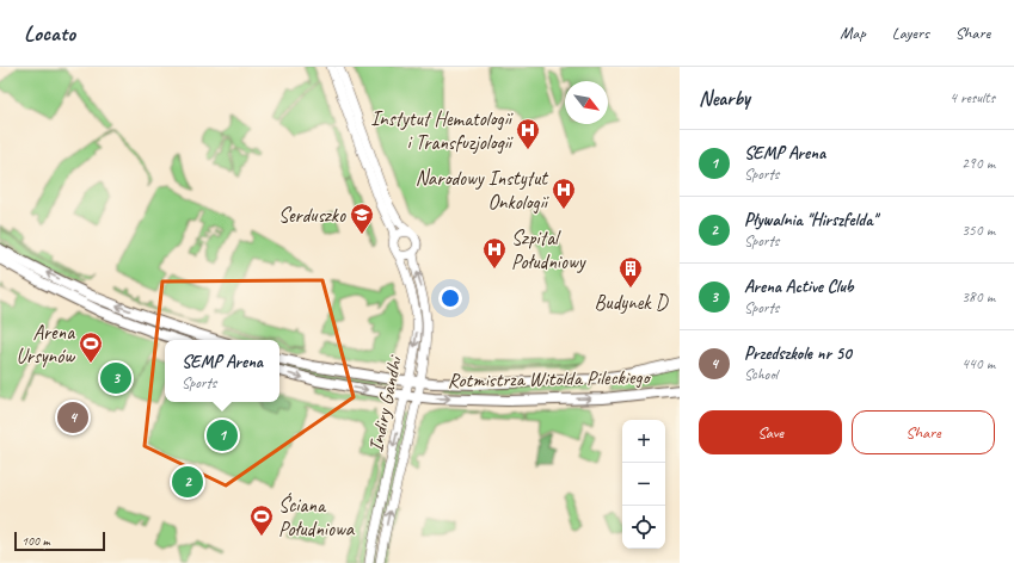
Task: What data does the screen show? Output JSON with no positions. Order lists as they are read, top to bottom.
{
  "streets": {
    "main road": ["Rotmistrza Witolda Pileckiego"],
    "street": ["Indiry Gandhi"]
  },
  "crossings": [
    ["Rotmistrza Witolda Pileckiego", "Indiry Gandhi"]
  ],
  "places": {
    "hospital": ["Instytut Hematologii i Transfuzjologii", "Narodowy Instytut Onkologii", "Szpital Południowy"],
    "school or university": ["Serduszko"],
    "building": ["Budynek D"],
    "sports": ["Arena Ursynów", "Ściana Południowa"]
  },
  "scale_bar": "100 m",
  "north": "bottom right",
  "page": {
    "header": "Locato",
    "nav": ["Map", "Layers", "Share"],
    "heading": ["Nearby", "4 results"],
    "list": [
      {
        "mark": "1",
        "name": "SEMP Arena",
        "note": "Sports",
        "value": "290 m"
      },
      {
        "mark": "2",
        "name": "Pływalnia \"Hirszfelda\"",
        "note": "Sports",
        "value": "350 m"
      },
      {
        "mark": "3",
        "name": "Arena Active Club",
        "note": "Sports",
        "value": "380 m"
      },
      {
        "mark": "4",
        "name": "Przedszkole nr 50",
        "note": "School",
        "value": "440 m"
      }
    ],
    "popup": ["SEMP Arena", "Sports"],
    "pins": [
      "3",
      "4",
      "1",
      "2"
    ],
    "buttons": ["Save", "Share"],
    "map_buttons": ["+", "−"],
    "scale": "100 m"
  }
}
